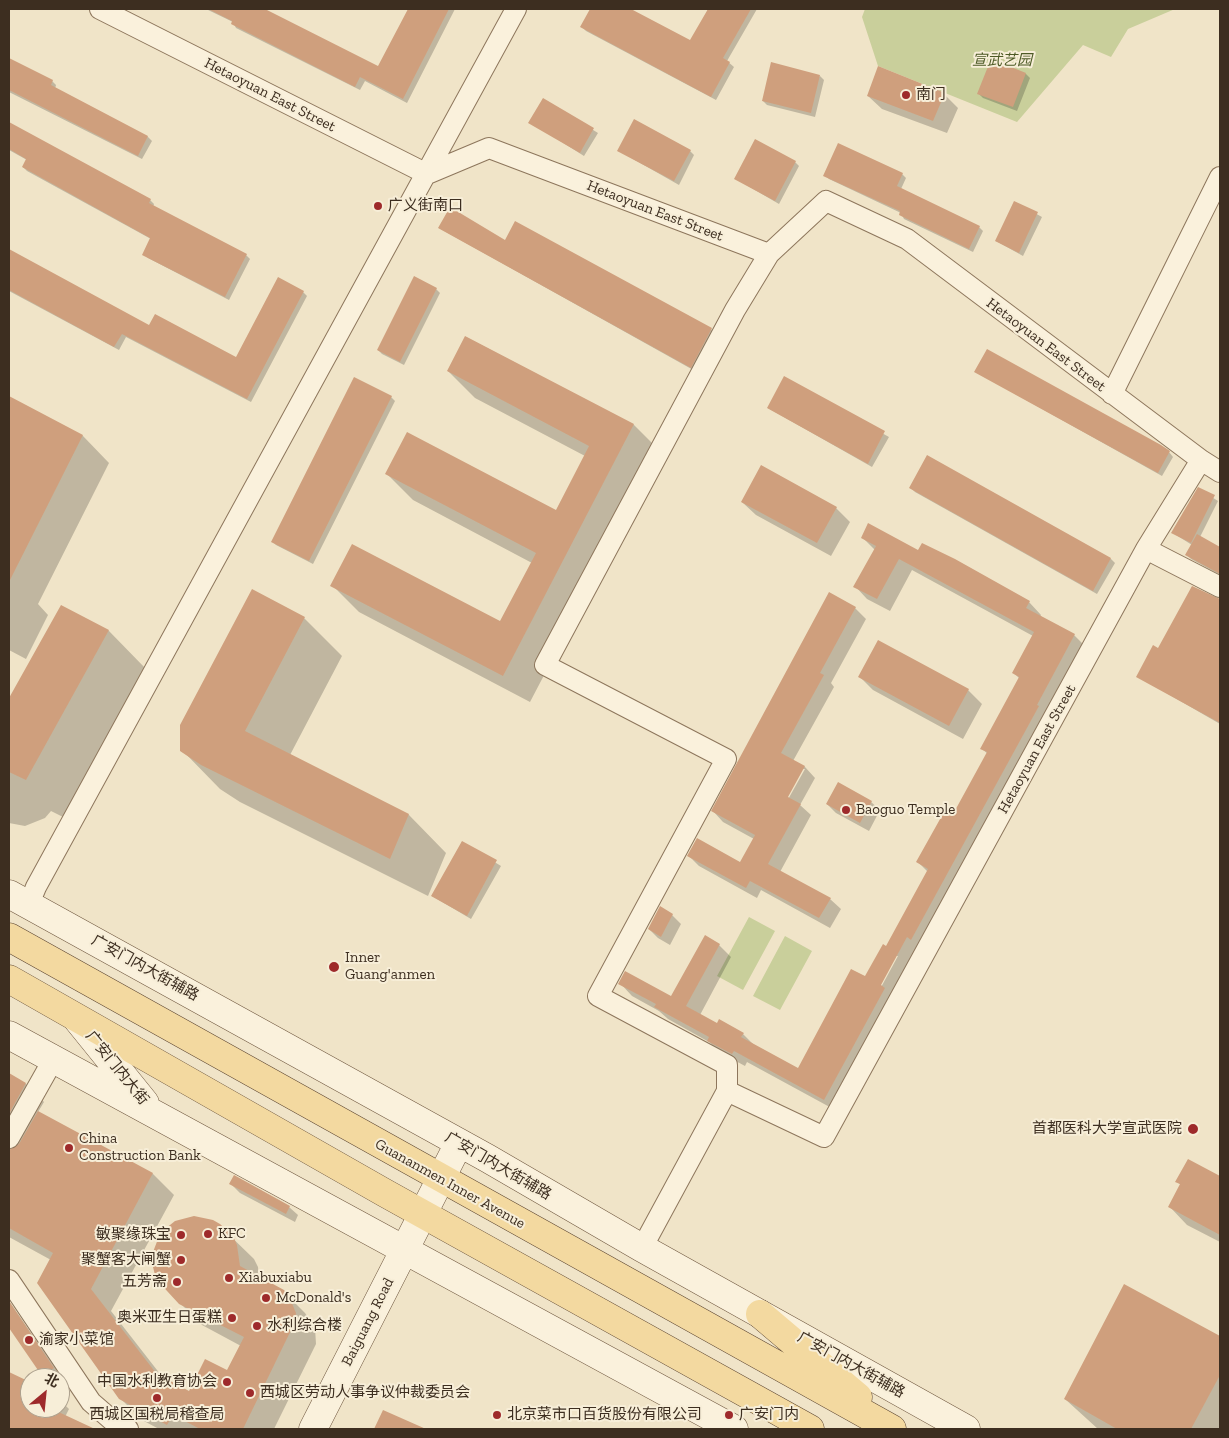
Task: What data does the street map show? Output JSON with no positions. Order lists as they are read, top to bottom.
{
  "streets": {
    "main road": ["Guananmen Inner Avenue"],
    "street": [
      "Hetaoyuan East Street",
      "广安门内大街辅路",
      "广安门内大街",
      "Baiguang Road"
    ]
  },
  "crossings": [
    ["广安门内大街辅路", "Baiguang Road"],
    ["Guananmen Inner Avenue", "Baiguang Road"]
  ],
  "parks": ["宣武艺园"],
  "places": [
    "南门",
    "广义街南口",
    "Baoguo Temple",
    "Inner Guang'anmen",
    "首都医科大学宣武医院",
    "China Construction Bank",
    "KFC",
    "敏聚缘珠宝",
    "聚蟹客大闸蟹",
    "Xiabuxiabu",
    "五芳斋",
    "McDonald's",
    "奥米亚生日蛋糕",
    "水利综合楼",
    "渝家小菜馆",
    "中国水利教育协会",
    "西城区劳动人事争议仲裁委员会",
    "西城区国税局稽查局",
    "北京菜市口百货股份有限公司",
    "广安门内"
  ],
  "north": "top right"
}
